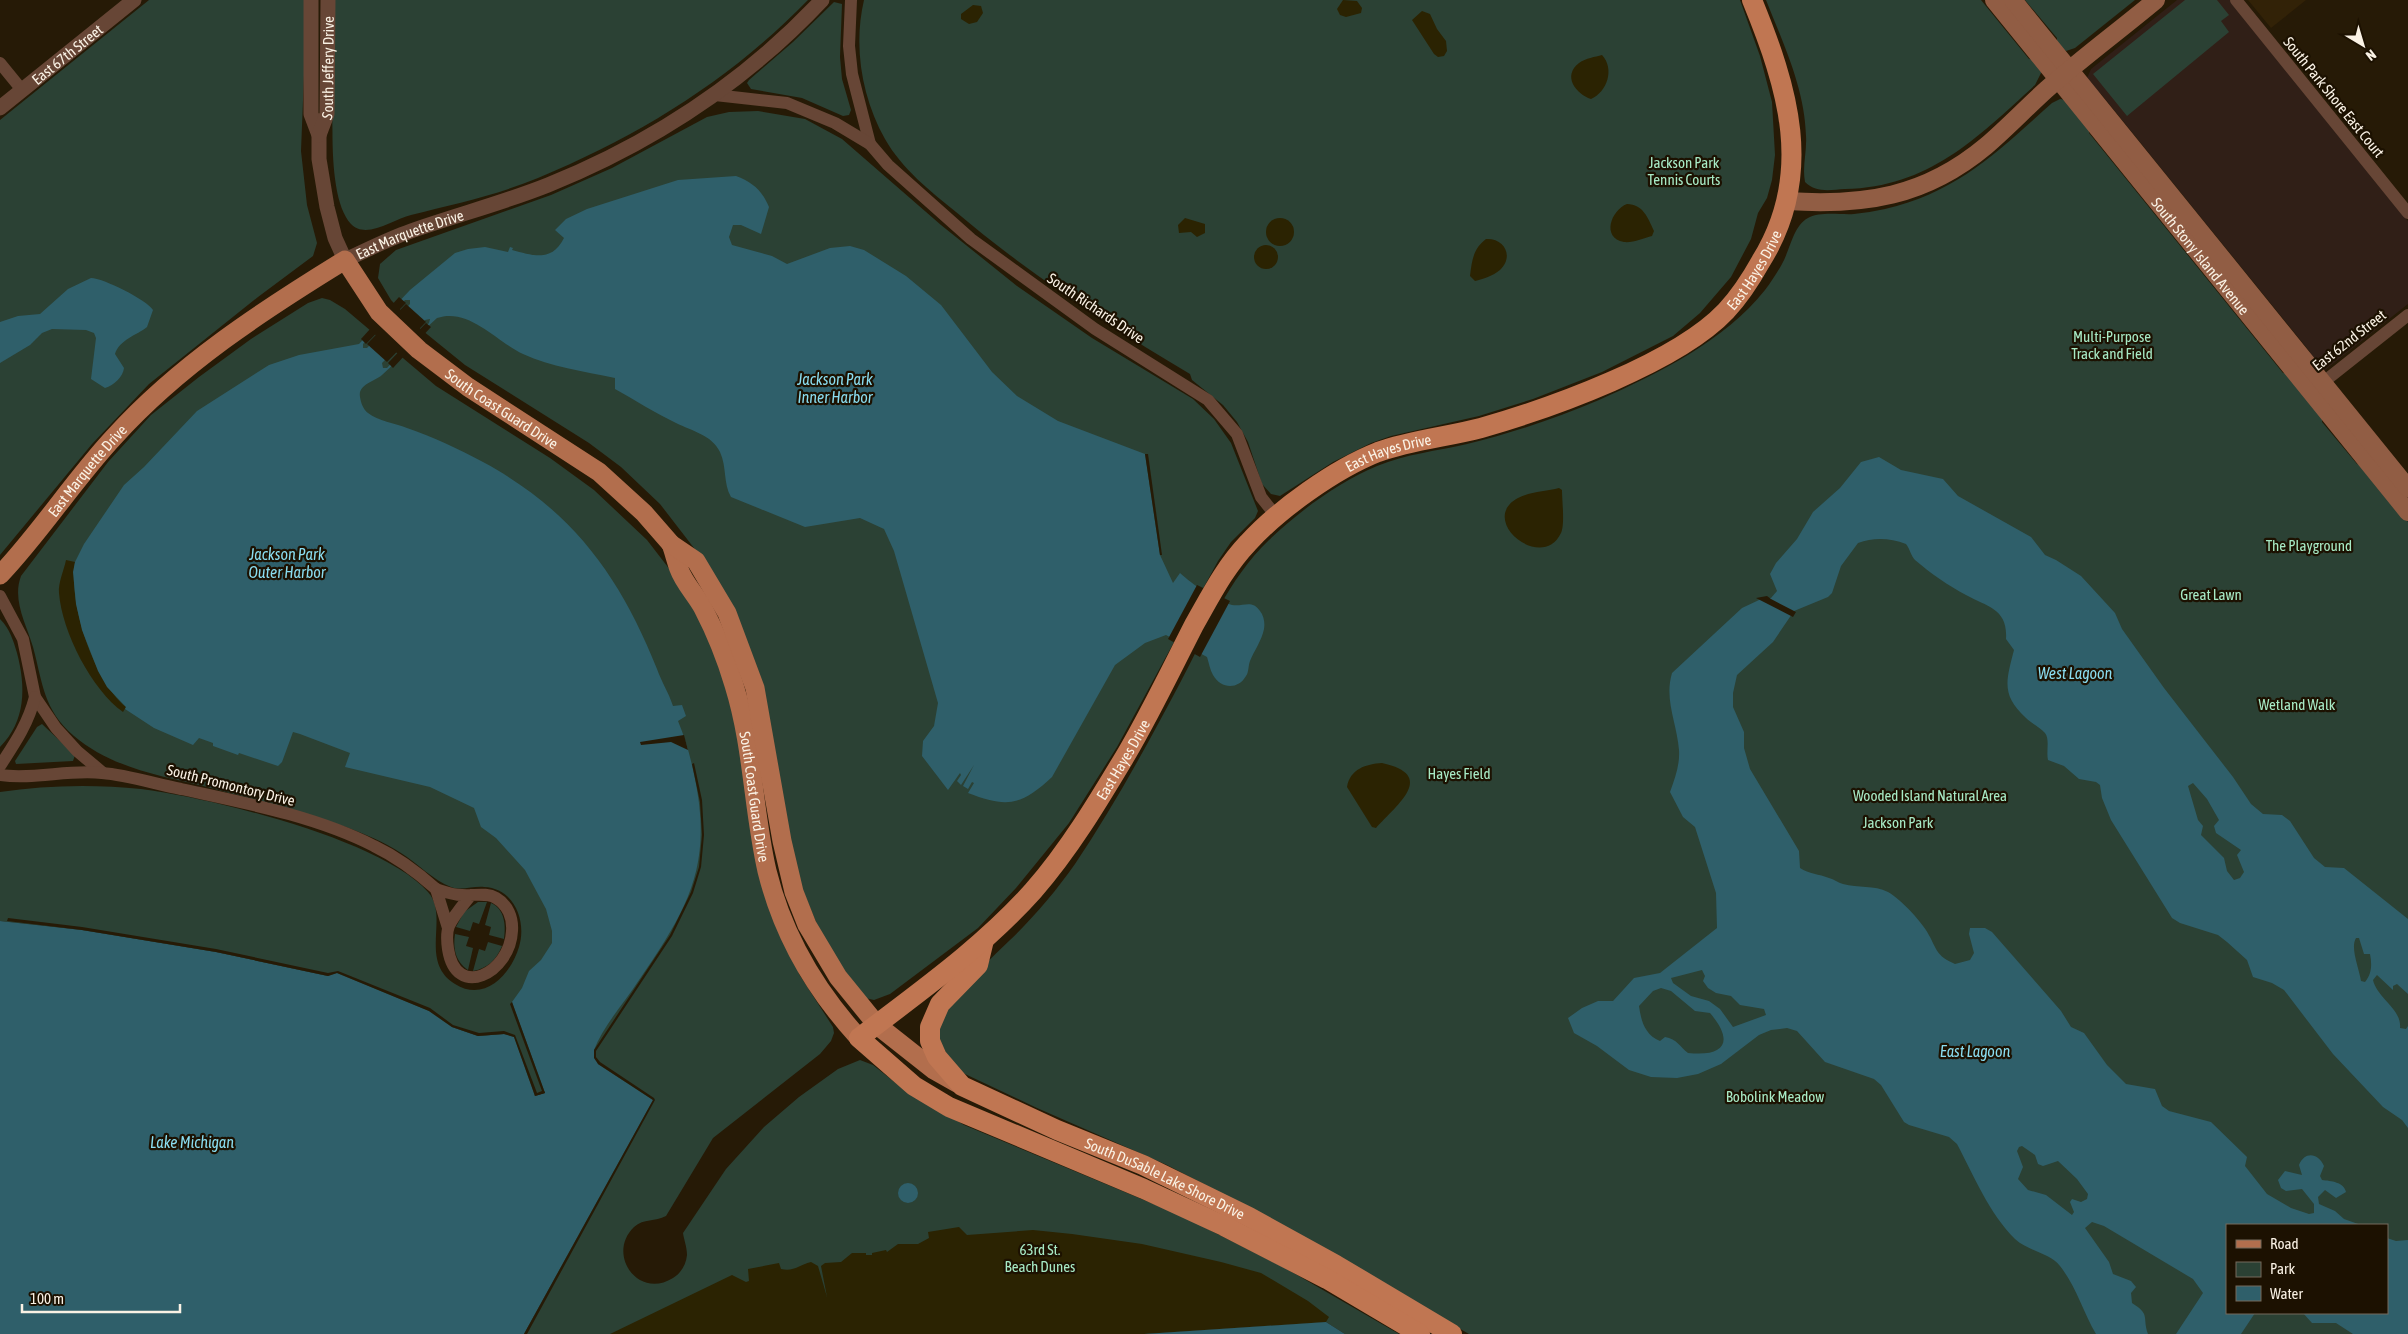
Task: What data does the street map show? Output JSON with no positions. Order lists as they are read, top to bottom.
{
  "streets": {
    "highway": ["East Hayes Drive", "South DuSable Lake Shore Drive"],
    "main road": ["East Marquette Drive", "South Stony Island Avenue", "South Coast Guard Drive"],
    "street": [
      "East 67th Street",
      "South Jeffery Drive",
      "South Park Shore East Court",
      "South Richards Drive",
      "East 62nd Street",
      "South Promontory Drive"
    ]
  },
  "crossings": [
    ["South Jeffery Drive", "East Marquette Drive"],
    ["South Jeffery Drive", "South Coast Guard Drive"],
    ["East Marquette Drive", "South Richards Drive"],
    ["East Marquette Drive", "South Coast Guard Drive"],
    ["South Stony Island Avenue", "East 62nd Street"],
    ["East Hayes Drive", "South Richards Drive"],
    ["East Hayes Drive", "South Coast Guard Drive"],
    ["East Hayes Drive", "South DuSable Lake Shore Drive"],
    ["South Coast Guard Drive", "South DuSable Lake Shore Drive"]
  ],
  "water": [
    "Jackson Park Inner Harbor",
    "Jackson Park Outer Harbor",
    "West Lagoon",
    "East Lagoon",
    "Lake Michigan"
  ],
  "parks": [
    "Jackson Park Tennis Courts",
    "Multi-Purpose Track and Field",
    "The Playground",
    "Great Lawn",
    "Wetland Walk",
    "Hayes Field",
    "Wooded Island Natural Area",
    "Jackson Park",
    "Bobolink Meadow",
    "63rd St. Beach Dunes"
  ],
  "legend": ["Road", "Park", "Water"],
  "scale_bar": "100 m",
  "north": "bottom right"
}
